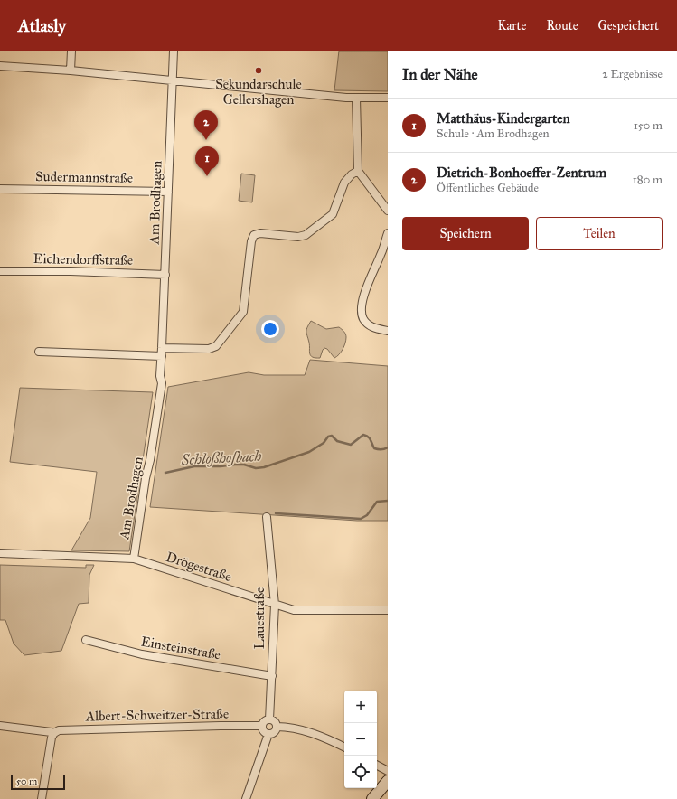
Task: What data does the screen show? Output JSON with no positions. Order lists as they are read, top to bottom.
{
  "streets": {
    "street": [
      "Sudermannstraße",
      "Am Brodhagen",
      "Eichendorffstraße",
      "Drögestraße",
      "Lauestraße",
      "Einsteinstraße",
      "Albert-Schweitzer-Straße"
    ]
  },
  "crossings": [
    ["Sudermannstraße", "Am Brodhagen"],
    ["Am Brodhagen", "Eichendorffstraße"],
    ["Am Brodhagen", "Drögestraße"],
    ["Drögestraße", "Lauestraße"],
    ["Lauestraße", "Einsteinstraße"],
    ["Lauestraße", "Albert-Schweitzer-Straße"]
  ],
  "water": ["Schloßhofbach"],
  "places": ["Sekundarschule Gellershagen"],
  "scale_bar": "50 m",
  "page": {
    "header": "Atlasly",
    "nav": ["Karte", "Route", "Gespeichert"],
    "heading": ["In der Nähe", "2 Ergebnisse"],
    "list": [
      {
        "mark": "1",
        "name": "Matthäus-Kindergarten",
        "note": "Schule · Am Brodhagen",
        "value": "150 m"
      },
      {
        "mark": "2",
        "name": "Dietrich-Bonhoeffer-Zentrum",
        "note": "Öffentliches Gebäude",
        "value": "180 m"
      }
    ],
    "pins": ["2", "1"],
    "buttons": ["Speichern", "Teilen"],
    "map_buttons": ["+", "−"],
    "scale": "50 m"
  }
}
